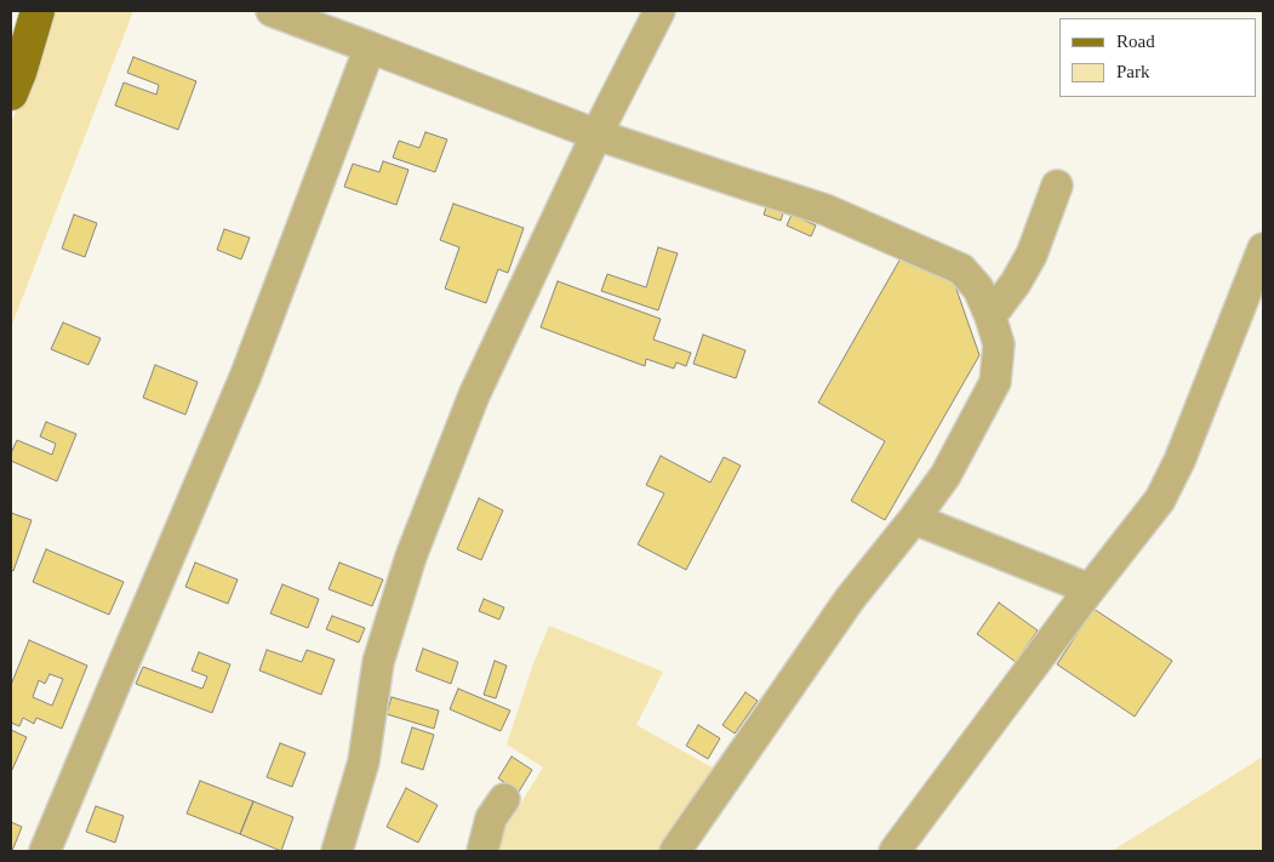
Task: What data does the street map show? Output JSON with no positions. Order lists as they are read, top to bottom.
{
  "legend": ["Road", "Park"]
}
